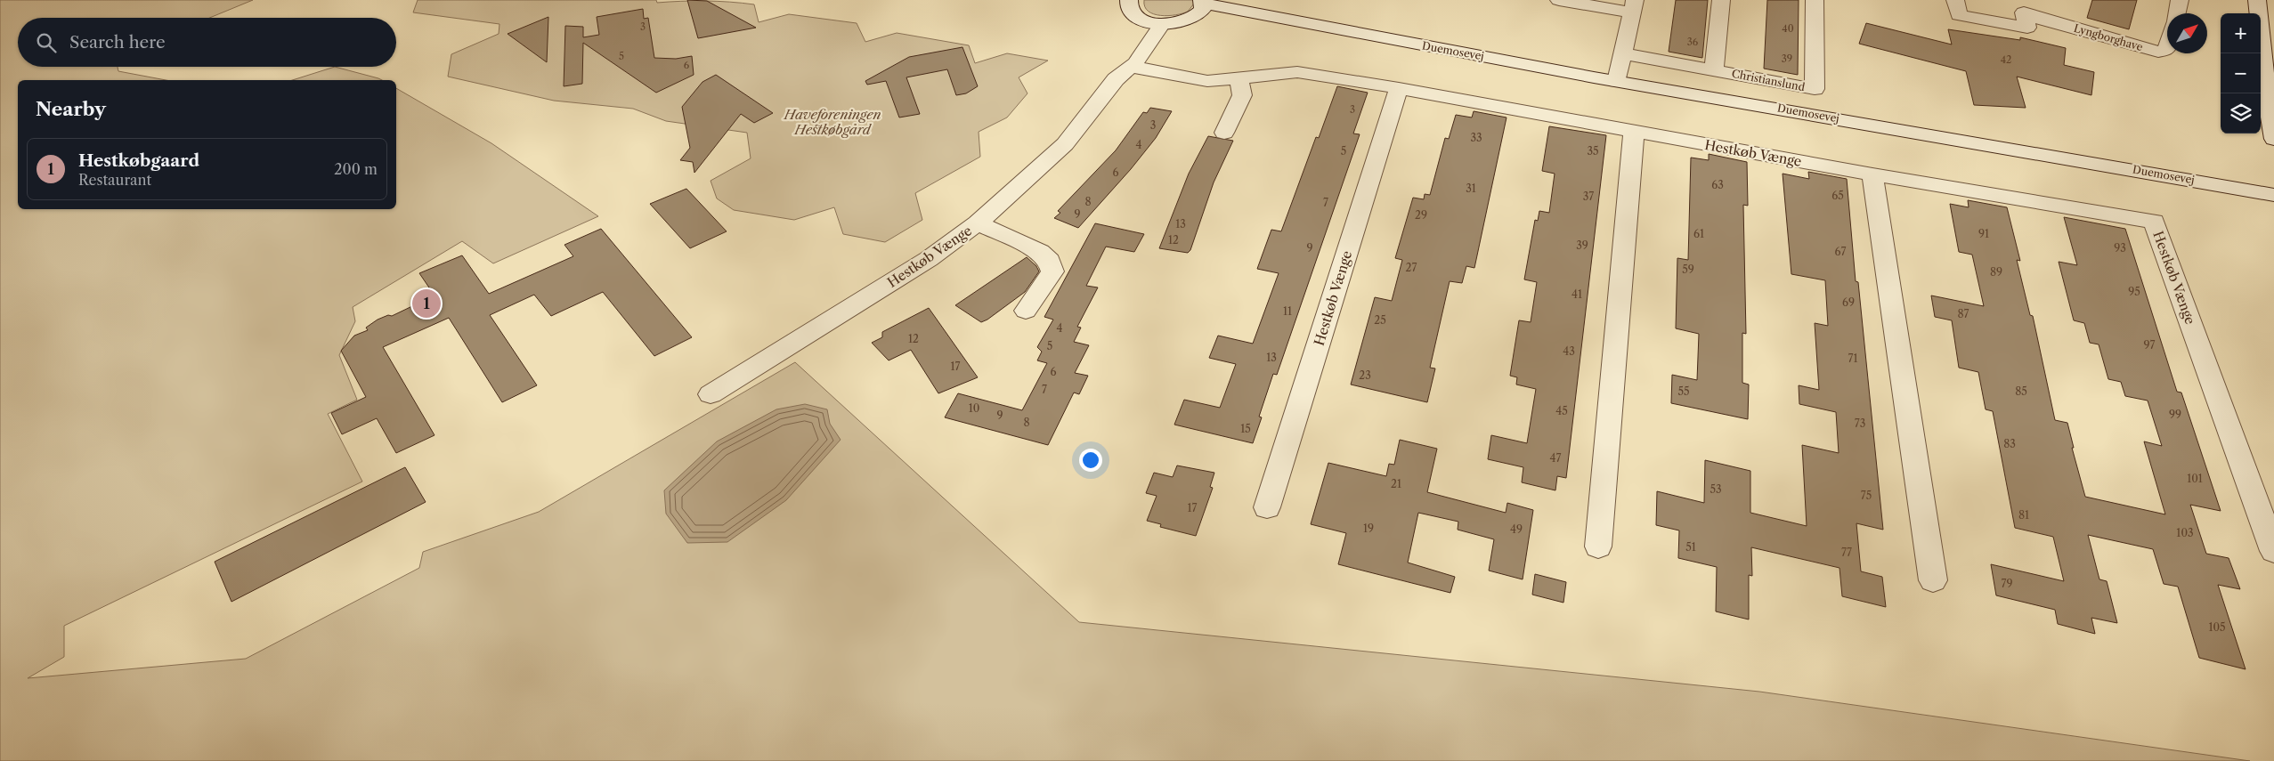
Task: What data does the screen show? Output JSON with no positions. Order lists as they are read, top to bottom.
{
  "streets": {
    "street": [
      "Lyngborghave",
      "Duemosevej",
      "Christianslund",
      "Hestkøb Vænge"
    ]
  },
  "parks": ["Haveforeningen Hestkøbgård"],
  "house_numbers": [
    "3",
    "40",
    "36",
    "5",
    "39",
    "42",
    "6",
    "3",
    "3",
    "33",
    "4",
    "5",
    "35",
    "6",
    "63",
    "31",
    "65",
    "37",
    "8",
    "7",
    "9",
    "29",
    "13",
    "61",
    "91",
    "12",
    "39",
    "9",
    "93",
    "67",
    "27",
    "59",
    "89",
    "95",
    "41",
    "69",
    "11",
    "87",
    "25",
    "4",
    "12",
    "97",
    "5",
    "43",
    "13",
    "71",
    "17",
    "6",
    "23",
    "7",
    "55",
    "85",
    "10",
    "45",
    "99",
    "9",
    "8",
    "73",
    "15",
    "83",
    "47",
    "101",
    "21",
    "53",
    "75",
    "17",
    "81",
    "19",
    "49",
    "103",
    "51",
    "77",
    "79",
    "105"
  ],
  "north": "top right",
  "page": {
    "map_buttons": ["+", "−"],
    "search": "Search here",
    "heading": "Nearby",
    "list": [
      {
        "mark": "1",
        "name": "Hestkøbgaard",
        "note": "Restaurant",
        "value": "200 m"
      }
    ],
    "pins": "1"
  }
}
